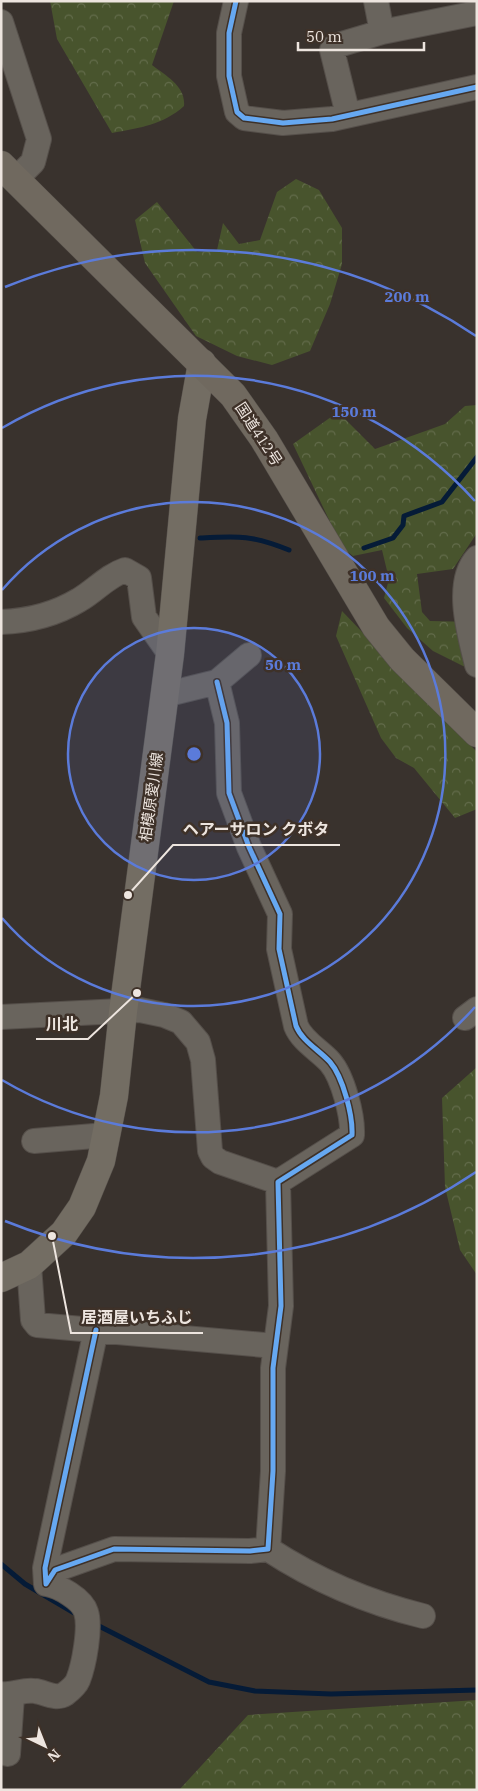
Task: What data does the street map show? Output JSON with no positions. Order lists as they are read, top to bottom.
{
  "streets": {
    "highway": ["国道412号"],
    "main road": ["相模原愛川線"]
  },
  "crossings": [
    ["国道412号", "相模原愛川線"]
  ],
  "places": ["ヘアーサロン クボタ", "川北", "居酒屋いちふじ"],
  "scale_bar": "50 m",
  "north": "bottom right",
  "rings": [
    "200 m",
    "150 m",
    "100 m",
    "50 m"
  ]
}
